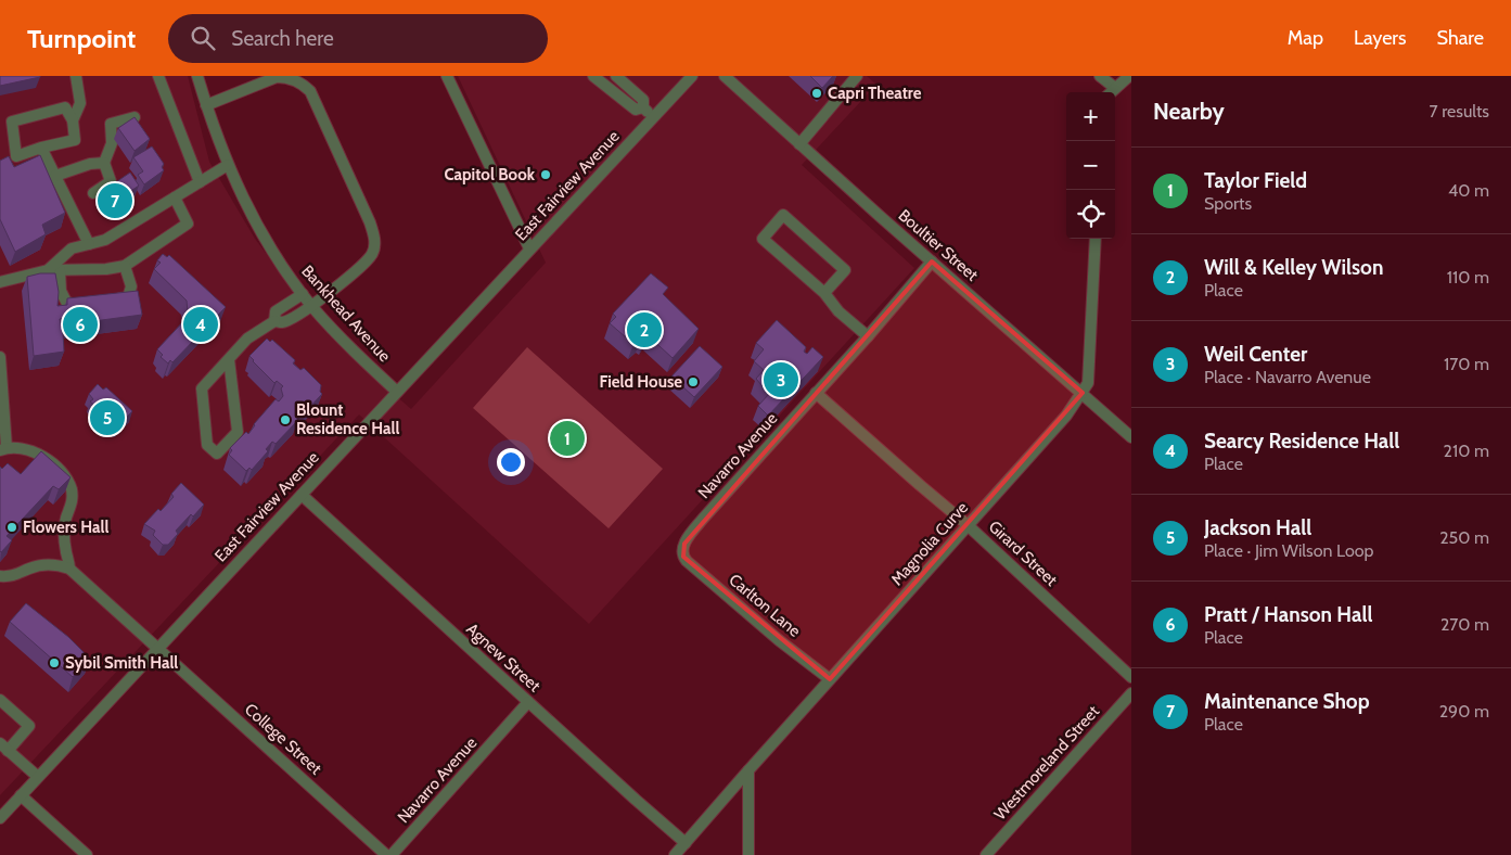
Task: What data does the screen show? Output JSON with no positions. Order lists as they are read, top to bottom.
{
  "streets": {
    "street": [
      "East Fairview Avenue",
      "Boultier Street",
      "Bankhead Avenue",
      "Navarro Avenue",
      "Magnolia Curve",
      "Girard Street",
      "Carlton Lane",
      "Agnew Street",
      "College Street",
      "Westmoreland Street"
    ]
  },
  "crossings": [
    ["East Fairview Avenue", "Bankhead Avenue"],
    ["East Fairview Avenue", "Agnew Street"],
    ["East Fairview Avenue", "College Street"],
    ["Boultier Street", "Navarro Avenue"],
    ["Boultier Street", "Magnolia Curve"],
    ["Navarro Avenue", "Girard Street"],
    ["Navarro Avenue", "Carlton Lane"],
    ["Navarro Avenue", "Agnew Street"],
    ["Magnolia Curve", "Girard Street"],
    ["Magnolia Curve", "Carlton Lane"],
    ["Magnolia Curve", "Agnew Street"]
  ],
  "places": [
    "Capri Theatre",
    "Capitol Book",
    "Field House",
    "Blount Residence Hall",
    "Flowers Hall",
    "Sybil Smith Hall"
  ],
  "page": {
    "header": "Turnpoint",
    "search": "Search here",
    "nav": ["Map", "Layers", "Share"],
    "heading": ["Nearby", "7 results"],
    "map_buttons": ["+", "−"],
    "list": [
      {
        "mark": "1",
        "name": "Taylor Field",
        "note": "Sports",
        "value": "40 m"
      },
      {
        "mark": "2",
        "name": "Will & Kelley Wilson",
        "note": "Place",
        "value": "110 m"
      },
      {
        "mark": "3",
        "name": "Weil Center",
        "note": "Place · Navarro Avenue",
        "value": "170 m"
      },
      {
        "mark": "4",
        "name": "Searcy Residence Hall",
        "note": "Place",
        "value": "210 m"
      },
      {
        "mark": "5",
        "name": "Jackson Hall",
        "note": "Place · Jim Wilson Loop",
        "value": "250 m"
      },
      {
        "mark": "6",
        "name": "Pratt / Hanson Hall",
        "note": "Place",
        "value": "270 m"
      },
      {
        "mark": "7",
        "name": "Maintenance Shop",
        "note": "Place",
        "value": "290 m"
      }
    ],
    "pins": [
      "7",
      "4",
      "6",
      "2",
      "3",
      "5",
      "1"
    ]
  }
}
